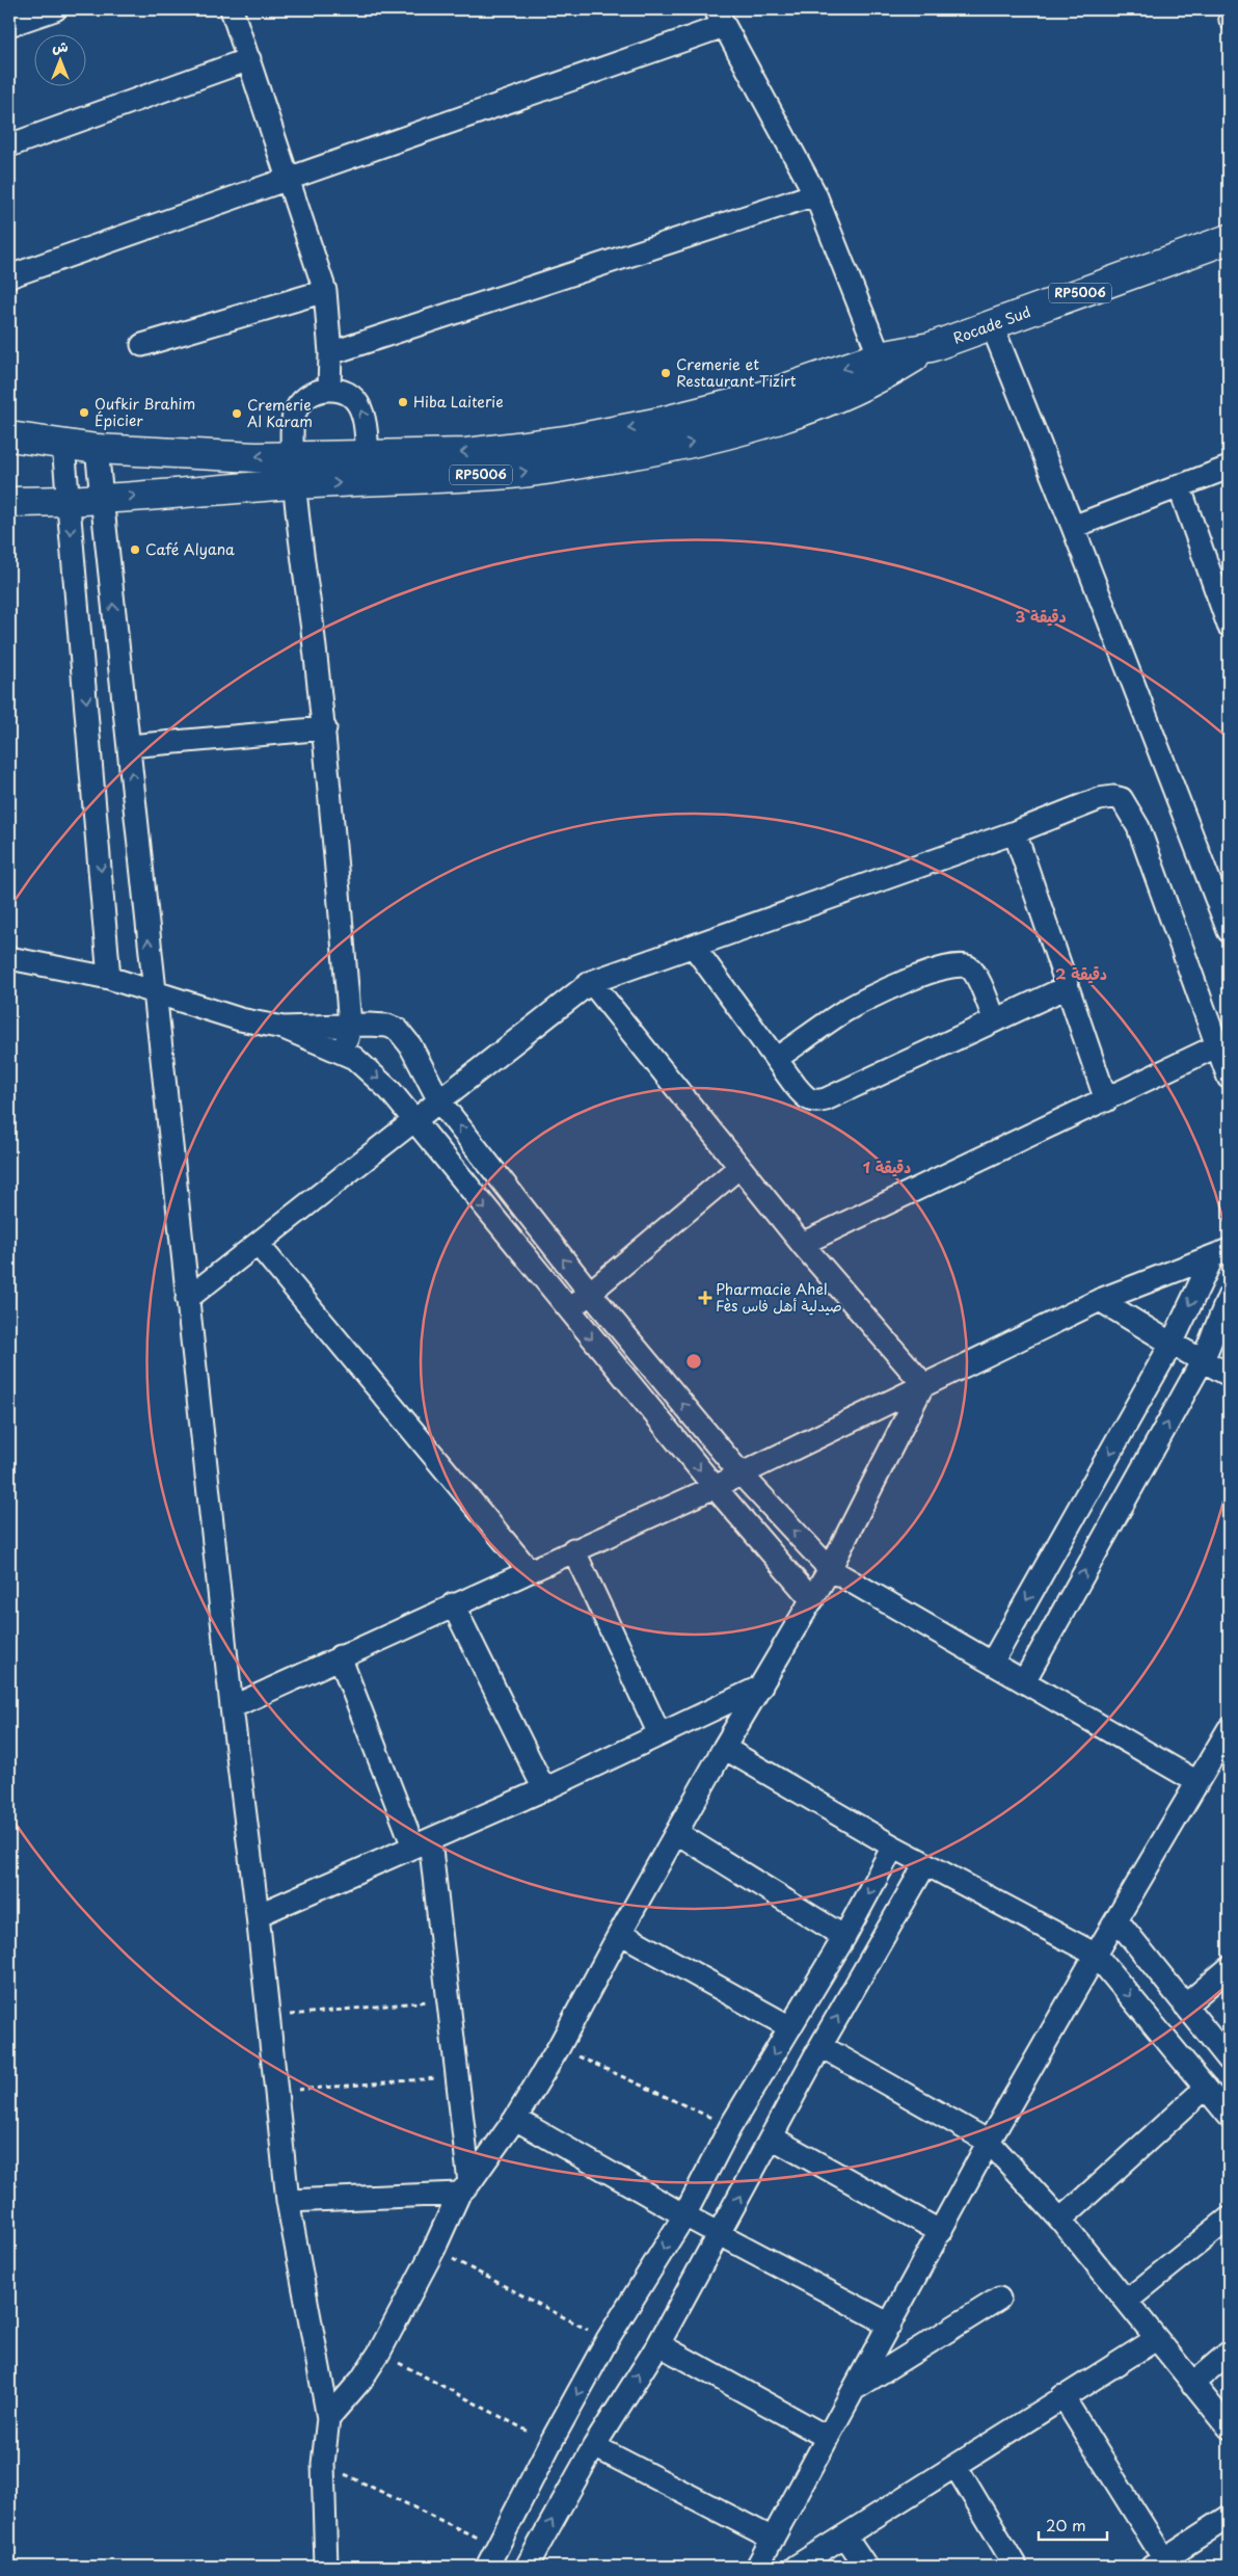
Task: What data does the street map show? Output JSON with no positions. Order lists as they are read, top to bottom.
{
  "streets": {
    "main road": ["RP5006", "Rocade Sud"]
  },
  "crossings": [
    ["RP5006", "Rocade Sud"]
  ],
  "places": {
    "other": [
      "Cremerie et Restaurant Tizirt",
      "Hiba Laiterie",
      "Oufkir Brahim Épicier",
      "Cremerie Al Karam",
      "Café Alyana"
    ],
    "health": ["Pharmacie Ahel Fès صيدلية أهل فاس"]
  },
  "scale_bar": "20 m",
  "north": "top",
  "rings": ["3 دقيقة", "2 دقيقة", "1 دقيقة"]
}
